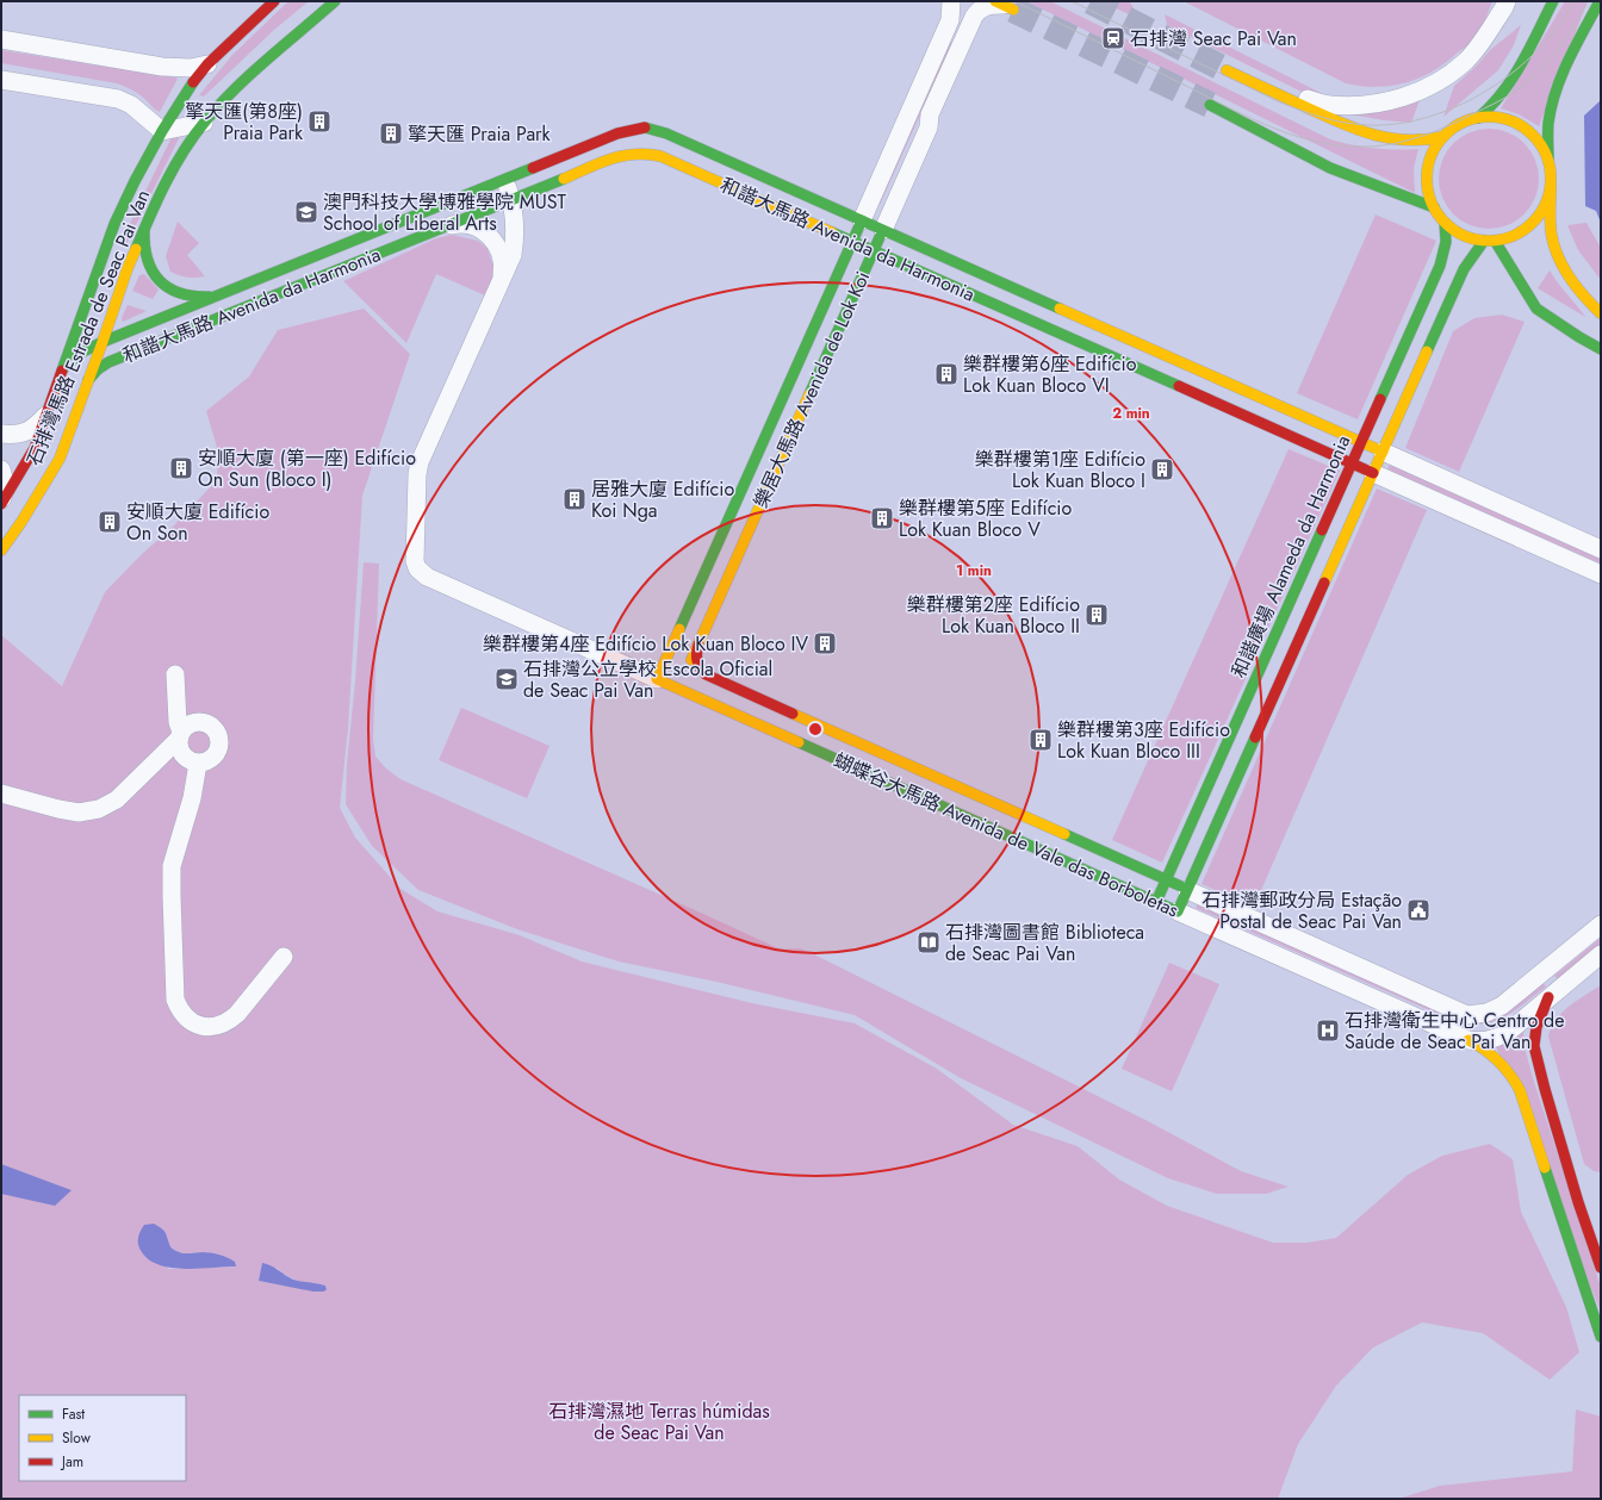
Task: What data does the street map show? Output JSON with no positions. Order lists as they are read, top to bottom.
{
  "streets": {
    "street": [
      "和諧大馬路 Avenida da Harmonia",
      "石排灣馬路 Estrada de Seac Pai Van",
      "樂居大馬路 Avenida de Lok Koi",
      "和諧廣場 Alameda da Harmonia",
      "蝴蝶谷大馬路 Avenida de Vale das Borboletas"
    ]
  },
  "crossings": [
    ["和諧大馬路 Avenida da Harmonia", "石排灣馬路 Estrada de Seac Pai Van"],
    ["和諧大馬路 Avenida da Harmonia", "樂居大馬路 Avenida de Lok Koi"],
    ["和諧大馬路 Avenida da Harmonia", "和諧廣場 Alameda da Harmonia"],
    ["和諧大馬路 Avenida da Harmonia", "蝴蝶谷大馬路 Avenida de Vale das Borboletas"],
    ["樂居大馬路 Avenida de Lok Koi", "蝴蝶谷大馬路 Avenida de Vale das Borboletas"],
    ["和諧廣場 Alameda da Harmonia", "蝴蝶谷大馬路 Avenida de Vale das Borboletas"]
  ],
  "parks": ["石排灣濕地 Terras húmidas de Seac Pai Van"],
  "places": {
    "station": ["石排灣 Seac Pai Van"],
    "building": [
      "擎天匯(第8座) Praia Park",
      "擎天匯 Praia Park",
      "樂群樓第6座 Edifício Lok Kuan Bloco VI",
      "安順大廈 (第一座) Edifício On Sun (Bloco I)",
      "樂群樓第1座 Edifício Lok Kuan Bloco I",
      "居雅大廈 Edifício Koi Nga",
      "樂群樓第5座 Edifício Lok Kuan Bloco V",
      "安順大廈 Edifício On Son",
      "樂群樓第2座 Edifício Lok Kuan Bloco II",
      "樂群樓第4座 Edifício Lok Kuan Bloco IV",
      "樂群樓第3座 Edifício Lok Kuan Bloco III"
    ],
    "school or university": ["澳門科技大學博雅學院 MUST School of Liberal Arts", "石排灣公立學校 Escola Oficial de Seac Pai Van"],
    "public building": ["石排灣郵政分局 Estação Postal de Seac Pai Van"],
    "library": ["石排灣圖書館 Biblioteca de Seac Pai Van"],
    "hospital": ["石排灣衛生中心 Centro de Saúde de Seac Pai Van"]
  },
  "legend": ["Fast", "Slow", "Jam"],
  "rings": ["2 min", "1 min"]
}
